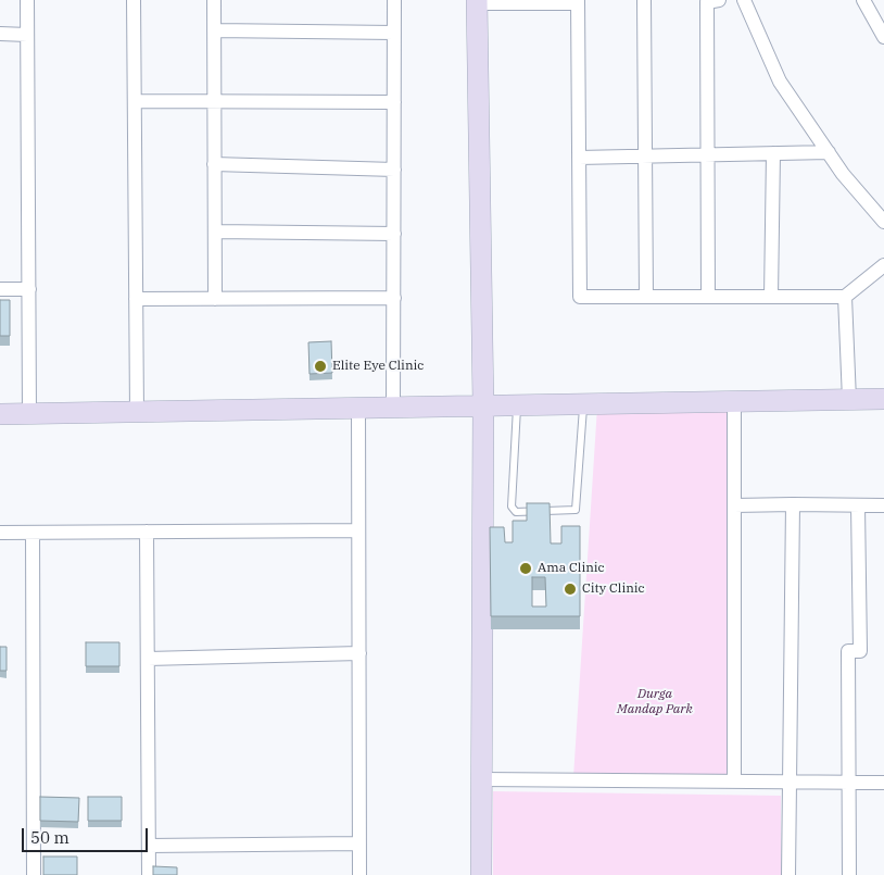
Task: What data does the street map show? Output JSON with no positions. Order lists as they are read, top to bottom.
{
  "parks": ["Durga Mandap Park"],
  "places": ["Elite Eye Clinic", "Ama Clinic", "City Clinic"],
  "scale_bar": "50 m"
}
